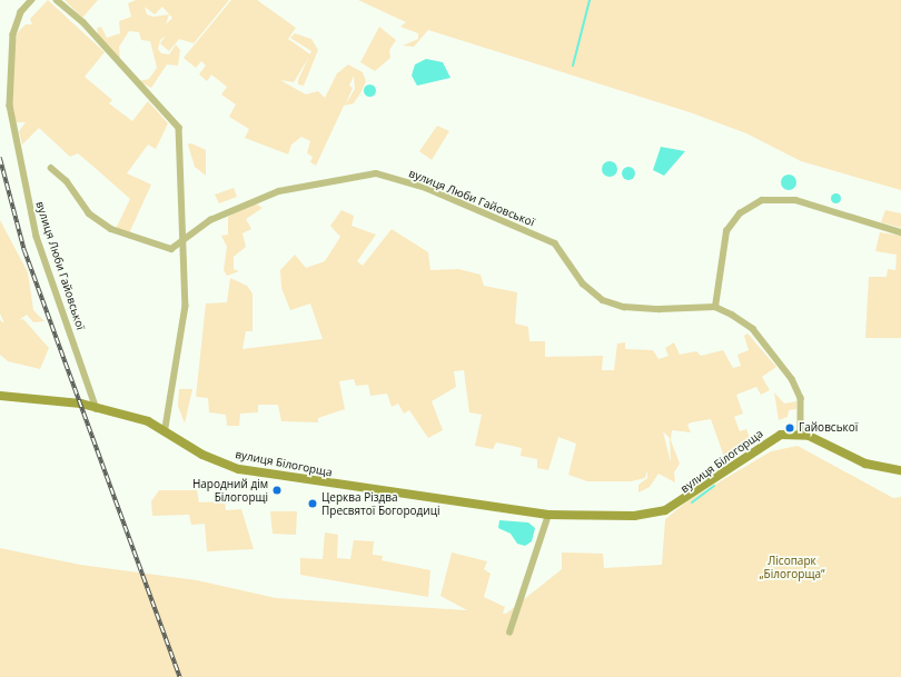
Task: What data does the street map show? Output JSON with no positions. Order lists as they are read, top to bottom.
{
  "streets": {
    "street": ["вулиця Люби Гайовської", "вулиця Білогорща"]
  },
  "crossings": [
    ["вулиця Люби Гайовської", "вулиця Білогорща"]
  ],
  "parks": ["Лісопарк „Білогорща“"],
  "places": ["Гайовської", "Народний дім Білогорщі", "Церква Різдва Пресвятої Богородиці"]
}
